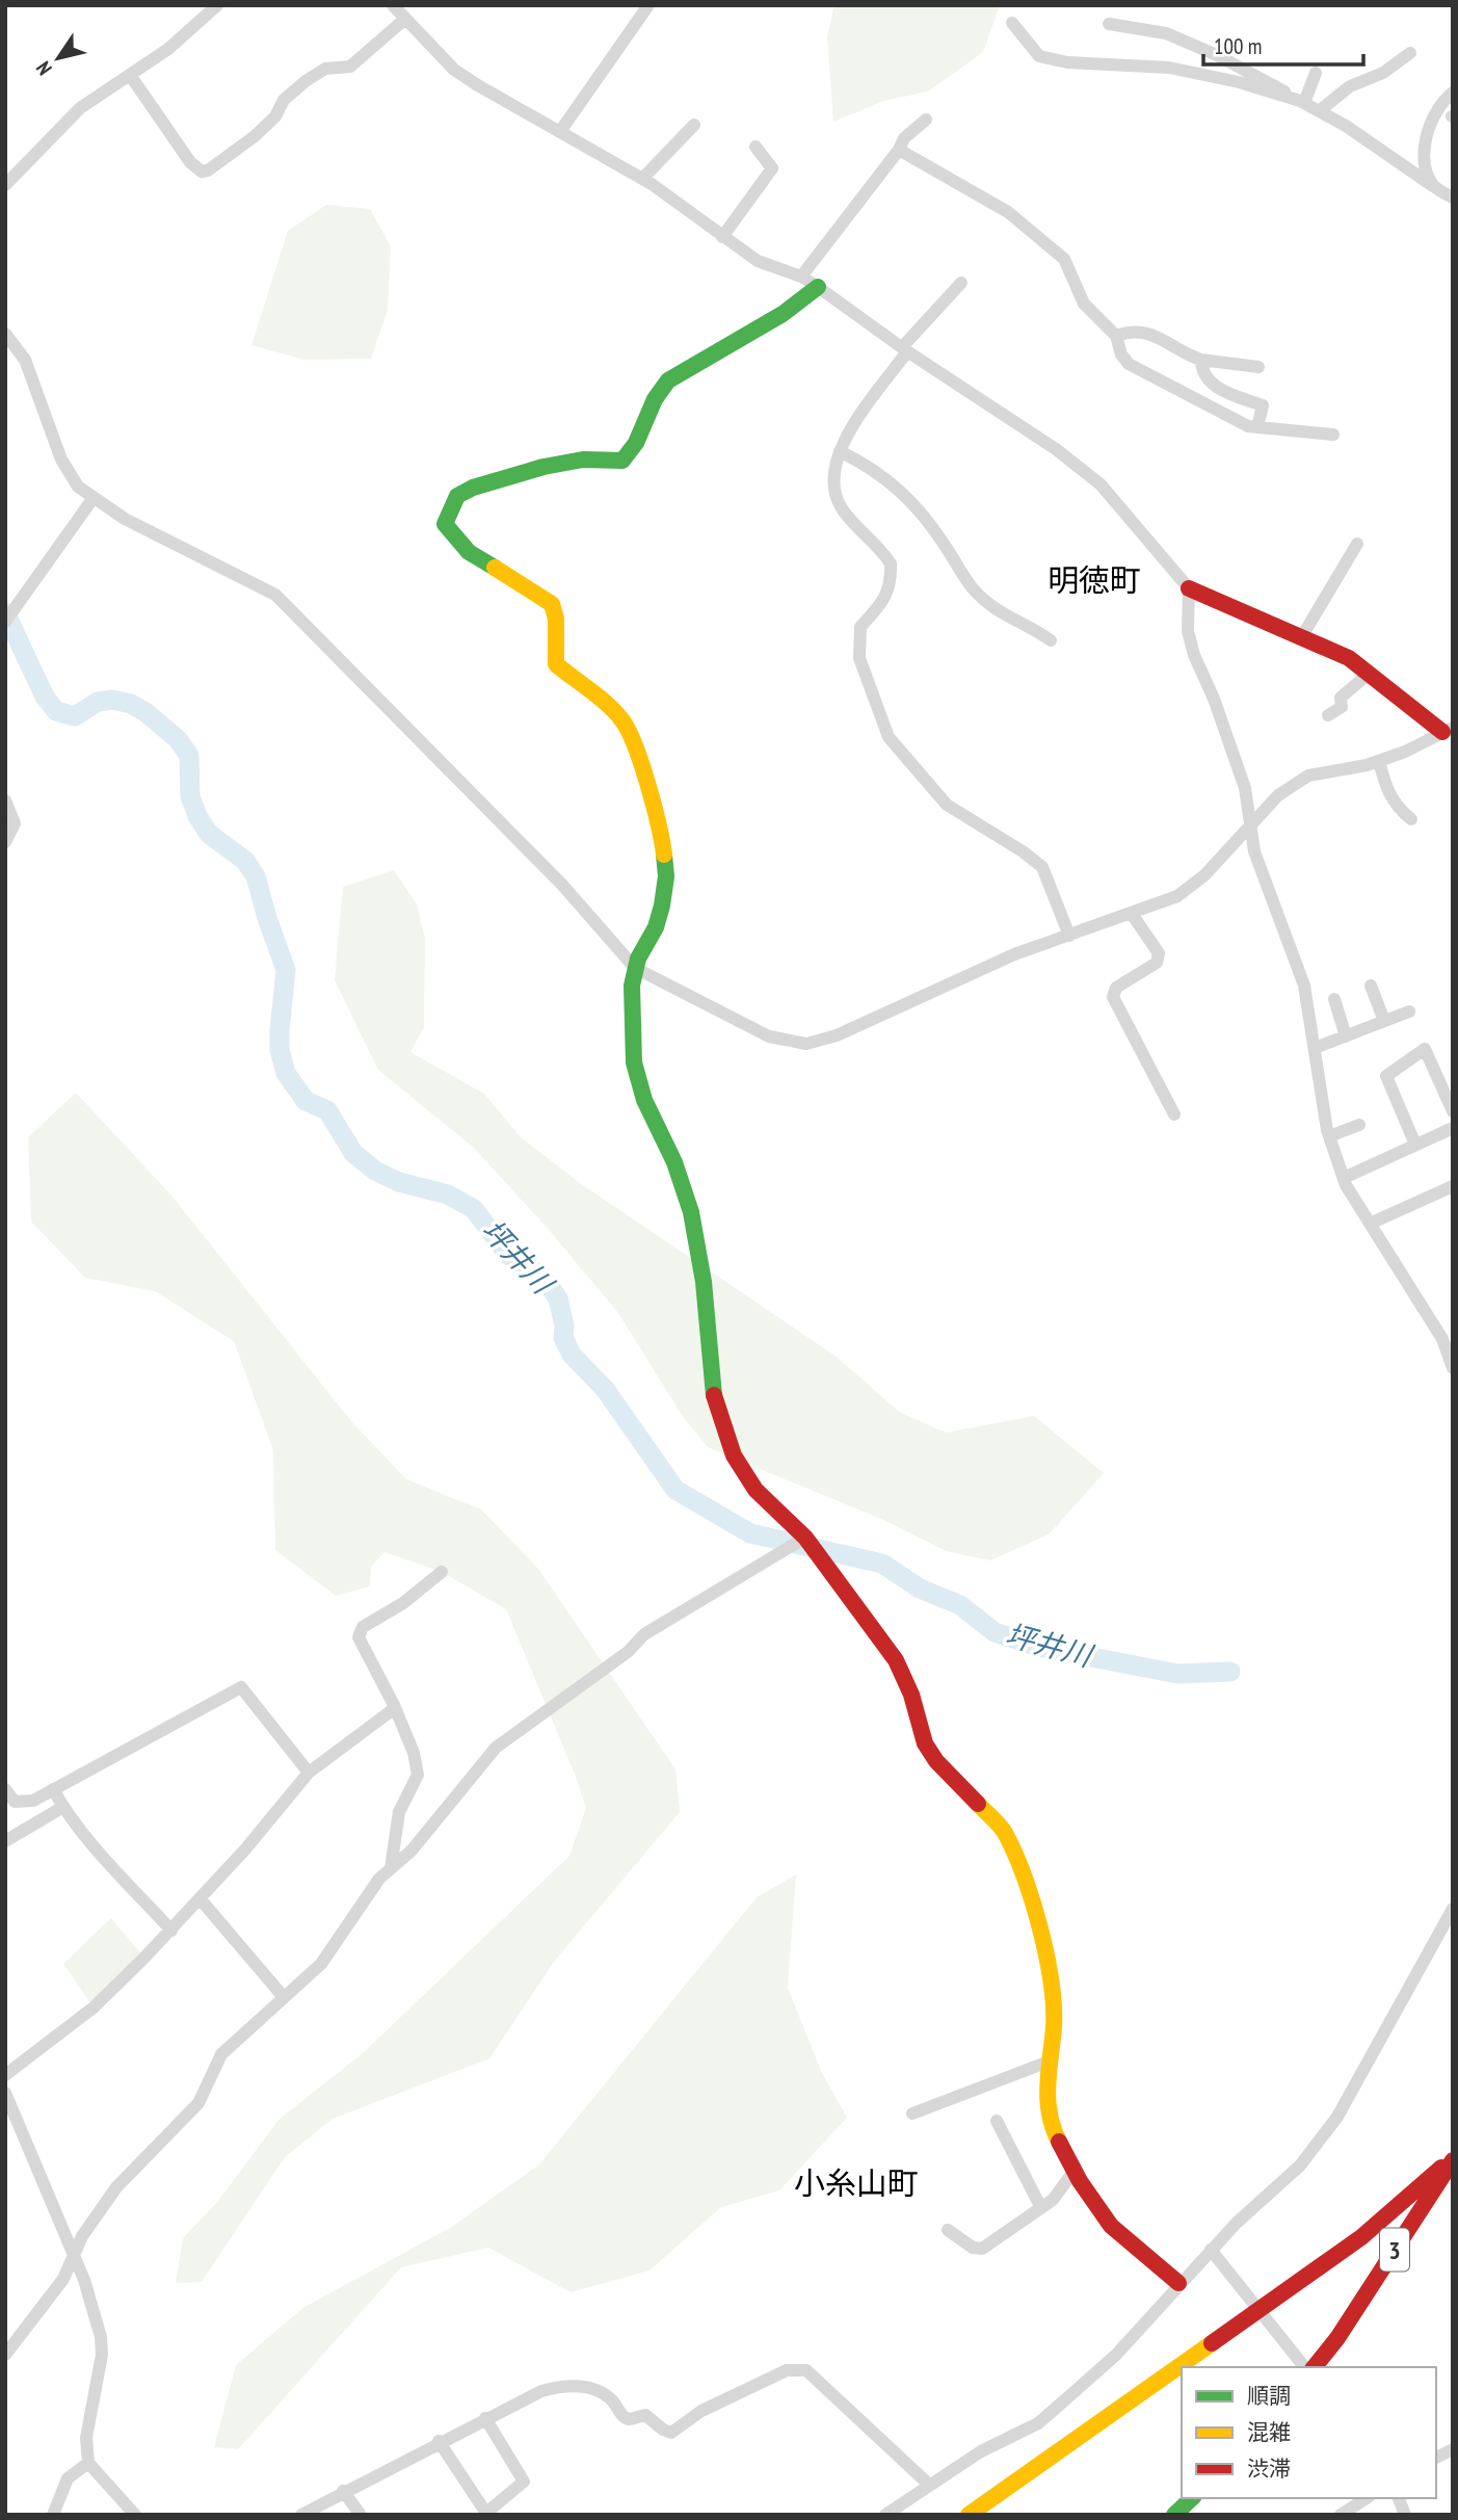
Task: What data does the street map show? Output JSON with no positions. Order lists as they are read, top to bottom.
{
  "streets": {
    "main road": ["3"]
  },
  "districts": ["明徳町", "小糸山町"],
  "water": ["坪井川"],
  "legend": ["順調", "混雑", "渋滞"],
  "scale_bar": "100 m",
  "north": "bottom left"
}
